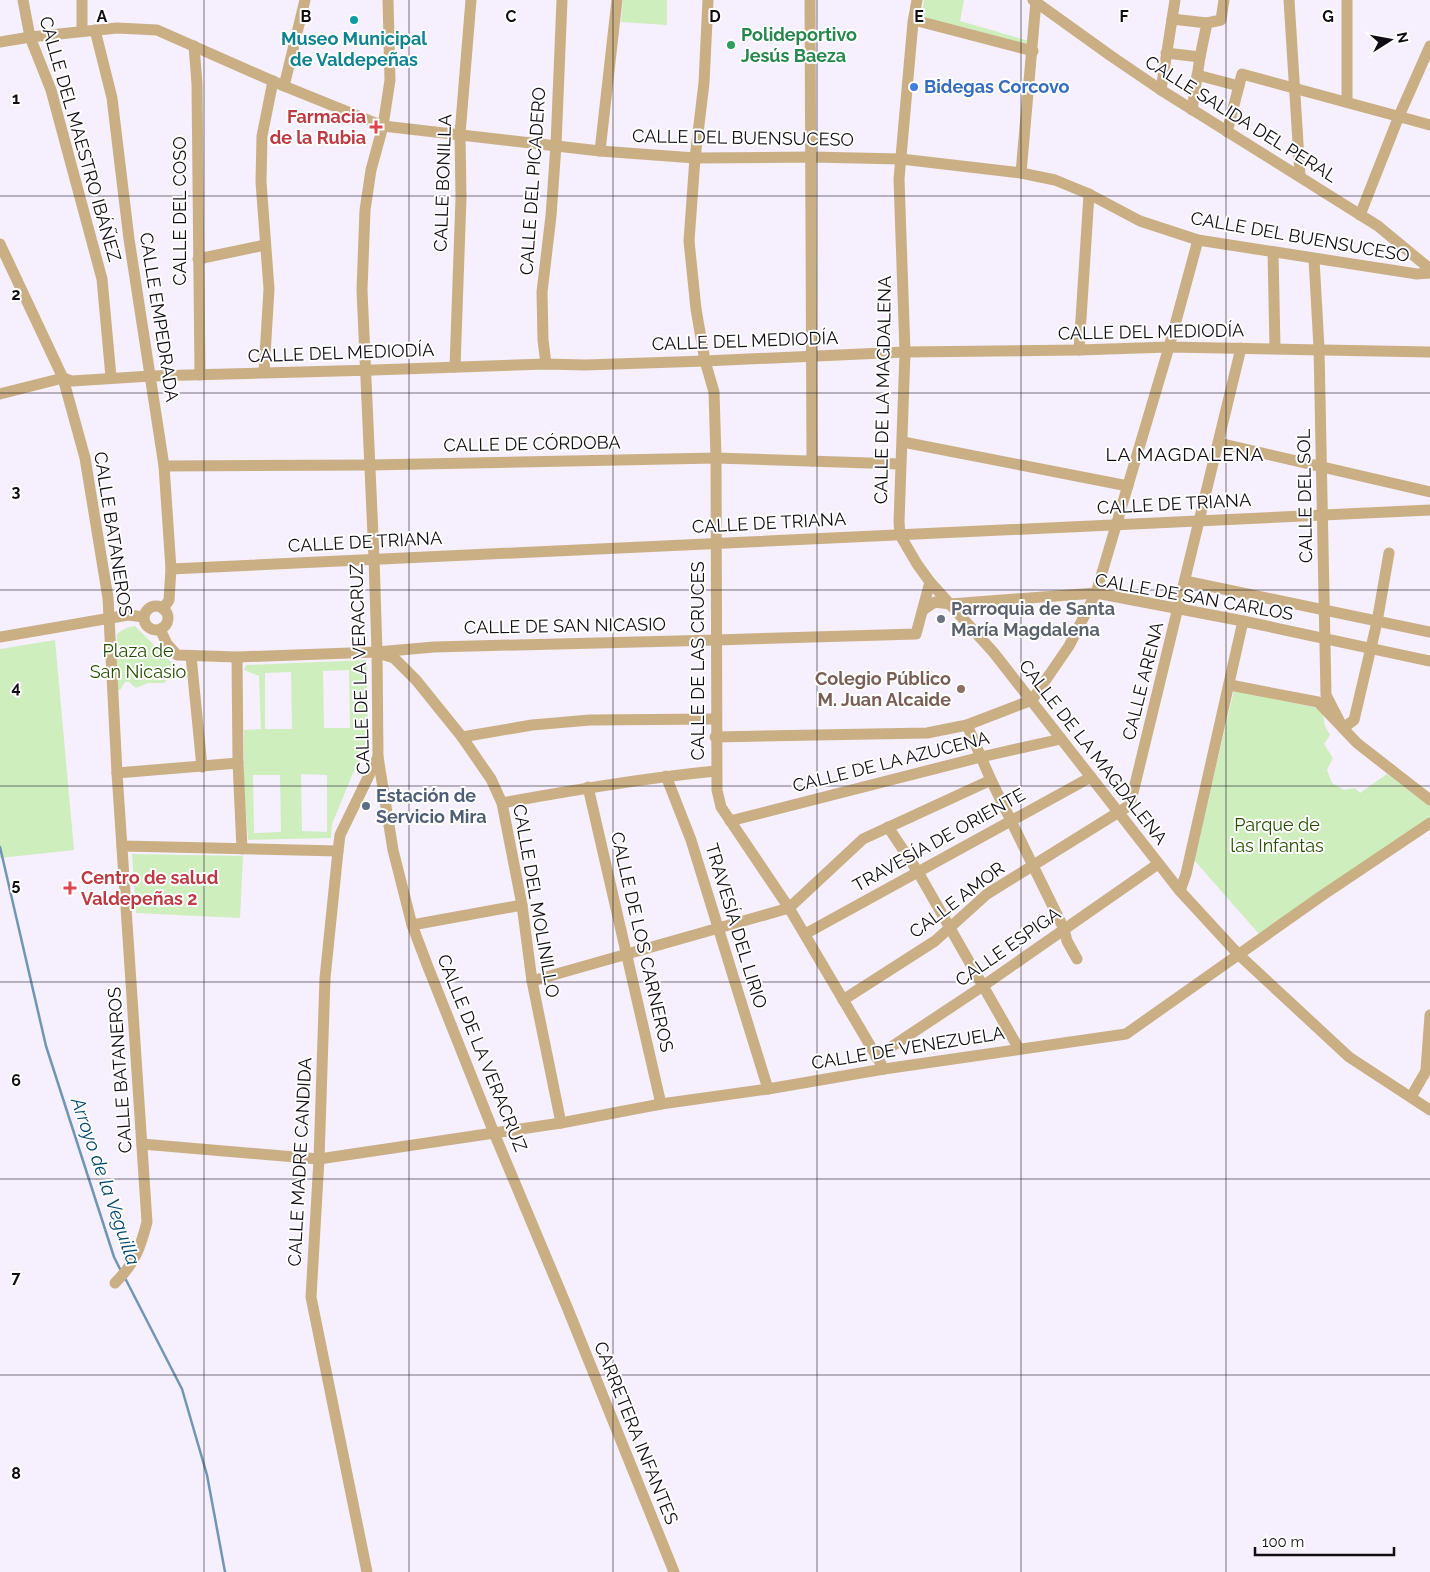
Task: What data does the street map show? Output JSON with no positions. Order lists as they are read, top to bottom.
{
  "streets": {
    "street": [
      "CALLE SALIDA DEL PERAL",
      "CALLE DEL BUENSUCESO",
      "CALLE DEL MAESTRO IBÁÑEZ",
      "CALLE DEL PICADERO",
      "CALLE BONILLA",
      "CALLE DEL COSO",
      "CALLE EMPEDRADA",
      "CALLE DEL MEDIODÍA",
      "CALLE DE LA MAGDALENA",
      "CALLE DE CÓRDOBA",
      "CALLE DEL SOL",
      "CALLE DE TRIANA",
      "CALLE BATANEROS",
      "CALLE DE SAN CARLOS",
      "CALLE DE SAN NICASIO",
      "CALLE DE LAS CRUCES",
      "CALLE DE LA VERACRUZ",
      "CALLE ARENA",
      "CALLE DE LA AZUCENA",
      "TRAVESÍA DE ORIENTE",
      "CALLE AMOR",
      "CALLE DEL MOLINILLO",
      "TRAVESÍA DEL LIRIO",
      "CALLE DE LOS CARNEROS",
      "CALLE ESPIGA",
      "CALLE DE VENEZUELA",
      "CALLE MADRE CANDIDA",
      "CARRETERA INFANTES"
    ]
  },
  "crossings": [
    ["CALLE SALIDA DEL PERAL", "CALLE DEL BUENSUCESO"],
    ["CALLE DEL BUENSUCESO", "CALLE DEL MAESTRO IBÁÑEZ"],
    ["CALLE DEL BUENSUCESO", "CALLE DEL PICADERO"],
    ["CALLE DEL BUENSUCESO", "CALLE BONILLA"],
    ["CALLE DEL BUENSUCESO", "CALLE DEL COSO"],
    ["CALLE DEL BUENSUCESO", "CALLE EMPEDRADA"],
    ["CALLE DEL BUENSUCESO", "CALLE DE LA MAGDALENA"],
    ["CALLE DEL BUENSUCESO", "CALLE DEL SOL"],
    ["CALLE DEL BUENSUCESO", "CALLE DE LAS CRUCES"],
    ["CALLE DEL BUENSUCESO", "CALLE DE LA VERACRUZ"],
    ["CALLE DEL MAESTRO IBÁÑEZ", "CALLE DEL MEDIODÍA"],
    ["CALLE DEL PICADERO", "CALLE DEL MEDIODÍA"],
    ["CALLE BONILLA", "CALLE DEL MEDIODÍA"],
    ["CALLE DEL COSO", "CALLE DEL MEDIODÍA"],
    ["CALLE EMPEDRADA", "CALLE DEL MEDIODÍA"],
    ["CALLE EMPEDRADA", "CALLE DE CÓRDOBA"],
    ["CALLE EMPEDRADA", "CALLE DE TRIANA"],
    ["CALLE DEL MEDIODÍA", "CALLE DE LA MAGDALENA"],
    ["CALLE DEL MEDIODÍA", "CALLE DEL SOL"],
    ["CALLE DEL MEDIODÍA", "CALLE BATANEROS"],
    ["CALLE DEL MEDIODÍA", "CALLE DE LAS CRUCES"],
    ["CALLE DEL MEDIODÍA", "CALLE DE LA VERACRUZ"],
    ["CALLE DEL MEDIODÍA", "CALLE ARENA"],
    ["CALLE DE LA MAGDALENA", "CALLE DE CÓRDOBA"],
    ["CALLE DE LA MAGDALENA", "CALLE DE TRIANA"],
    ["CALLE DE LA MAGDALENA", "CALLE DE SAN CARLOS"],
    ["CALLE DE LA MAGDALENA", "CALLE ARENA"],
    ["CALLE DE LA MAGDALENA", "CALLE DE LA AZUCENA"],
    ["CALLE DE LA MAGDALENA", "TRAVESÍA DE ORIENTE"],
    ["CALLE DE LA MAGDALENA", "CALLE AMOR"],
    ["CALLE DE LA MAGDALENA", "CALLE ESPIGA"],
    ["CALLE DE LA MAGDALENA", "CALLE DE VENEZUELA"],
    ["CALLE DE CÓRDOBA", "CALLE DE LAS CRUCES"],
    ["CALLE DE CÓRDOBA", "CALLE DE LA VERACRUZ"],
    ["CALLE DEL SOL", "CALLE DE TRIANA"],
    ["CALLE DEL SOL", "CALLE DE SAN CARLOS"],
    ["CALLE DE TRIANA", "CALLE DE LAS CRUCES"],
    ["CALLE DE TRIANA", "CALLE DE LA VERACRUZ"],
    ["CALLE DE TRIANA", "CALLE ARENA"],
    ["CALLE BATANEROS", "CALLE DE VENEZUELA"],
    ["CALLE DE SAN CARLOS", "CALLE DE SAN NICASIO"],
    ["CALLE DE SAN CARLOS", "CALLE ARENA"],
    ["CALLE DE SAN NICASIO", "CALLE DE LAS CRUCES"],
    ["CALLE DE SAN NICASIO", "CALLE DEL MOLINILLO"],
    ["CALLE DE LAS CRUCES", "CALLE DE LA AZUCENA"],
    ["CALLE DE LAS CRUCES", "TRAVESÍA DE ORIENTE"],
    ["CALLE DE LAS CRUCES", "CALLE AMOR"],
    ["CALLE DE LAS CRUCES", "CALLE ESPIGA"],
    ["CALLE DE LAS CRUCES", "CALLE DE VENEZUELA"],
    ["CALLE DE LA VERACRUZ", "CALLE DE VENEZUELA"],
    ["CALLE DE LA VERACRUZ", "CALLE MADRE CANDIDA"],
    ["CALLE DE LA VERACRUZ", "CARRETERA INFANTES"],
    ["CALLE ARENA", "CALLE AMOR"],
    ["CALLE DEL MOLINILLO", "CALLE DE VENEZUELA"],
    ["TRAVESÍA DEL LIRIO", "CALLE DE VENEZUELA"],
    ["CALLE DE LOS CARNEROS", "CALLE DE VENEZUELA"],
    ["CALLE DE VENEZUELA", "CALLE MADRE CANDIDA"]
  ],
  "districts": ["LA MAGDALENA"],
  "water": ["Arroyo de la Veguilla"],
  "parks": ["Plaza de San Nicasio", "Parque de las Infantas"],
  "places": {
    "other": [
      "Museo Municipal de Valdepeñas",
      "Polideportivo Jesús Baeza",
      "Bidegas Corcovo",
      "Parroquia de Santa María Magdalena",
      "Colegio Público M. Juan Alcaide",
      "Estación de Servicio Mira"
    ],
    "health": ["Farmacia de la Rubia", "Centro de salud Valdepeñas 2"]
  },
  "scale_bar": "100 m",
  "north": "right",
  "grid": {
    "columns": [
      "A",
      "B",
      "C",
      "D",
      "E",
      "F",
      "G"
    ],
    "rows": [
      "1",
      "2",
      "3",
      "4",
      "5",
      "6",
      "7",
      "8"
    ]
  }
}
